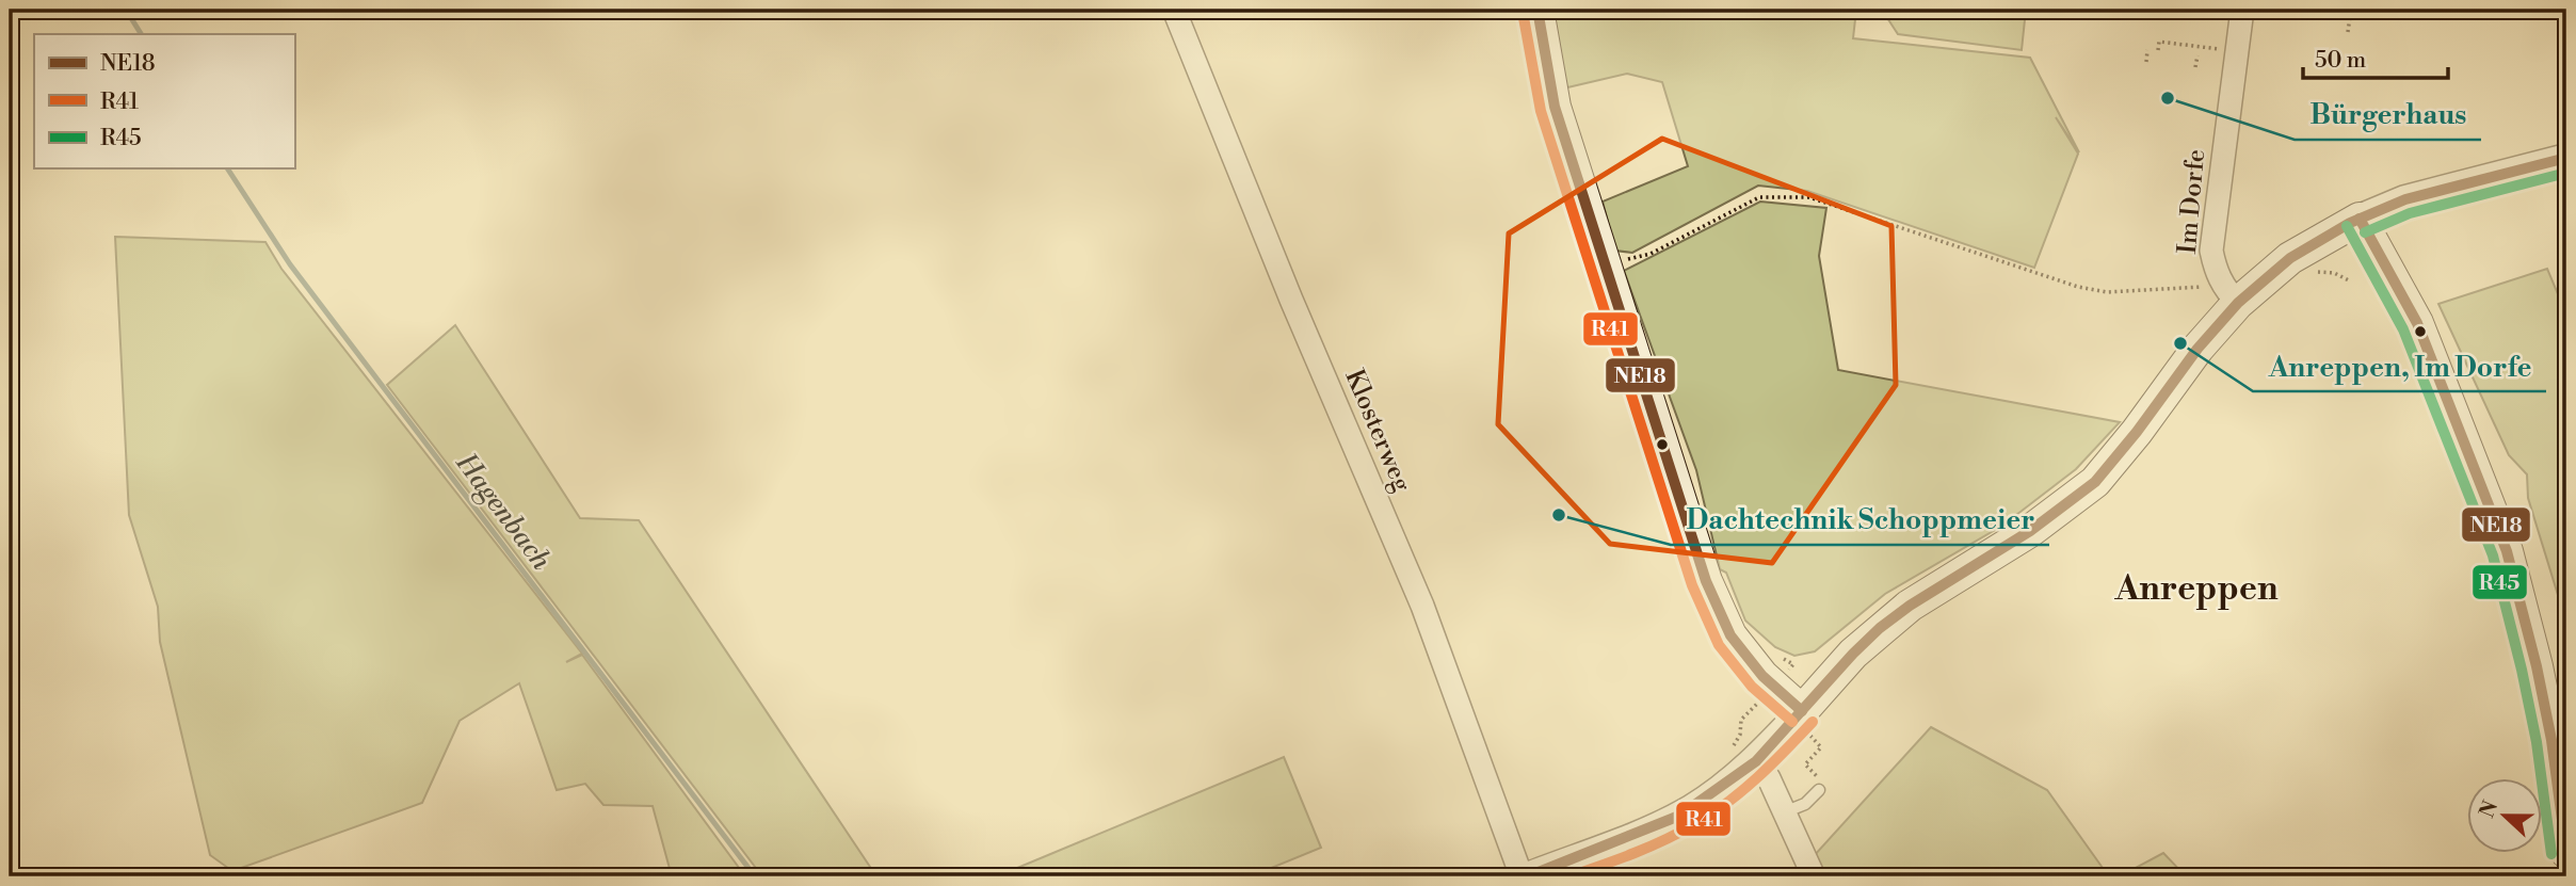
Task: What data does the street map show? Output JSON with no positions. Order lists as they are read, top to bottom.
{
  "streets": {
    "street": ["Im Dorfe", "Klosterweg"]
  },
  "districts": ["Anreppen"],
  "water": ["Hagenbach"],
  "places": ["Bürgerhaus", "Anreppen, Im Dorfe", "Dachtechnik Schoppmeier"],
  "lines": ["transit line NE18", "transit line R41", "transit line R45"],
  "legend": ["NE18", "R41", "R45"],
  "scale_bar": "50 m",
  "north": "left"
}
